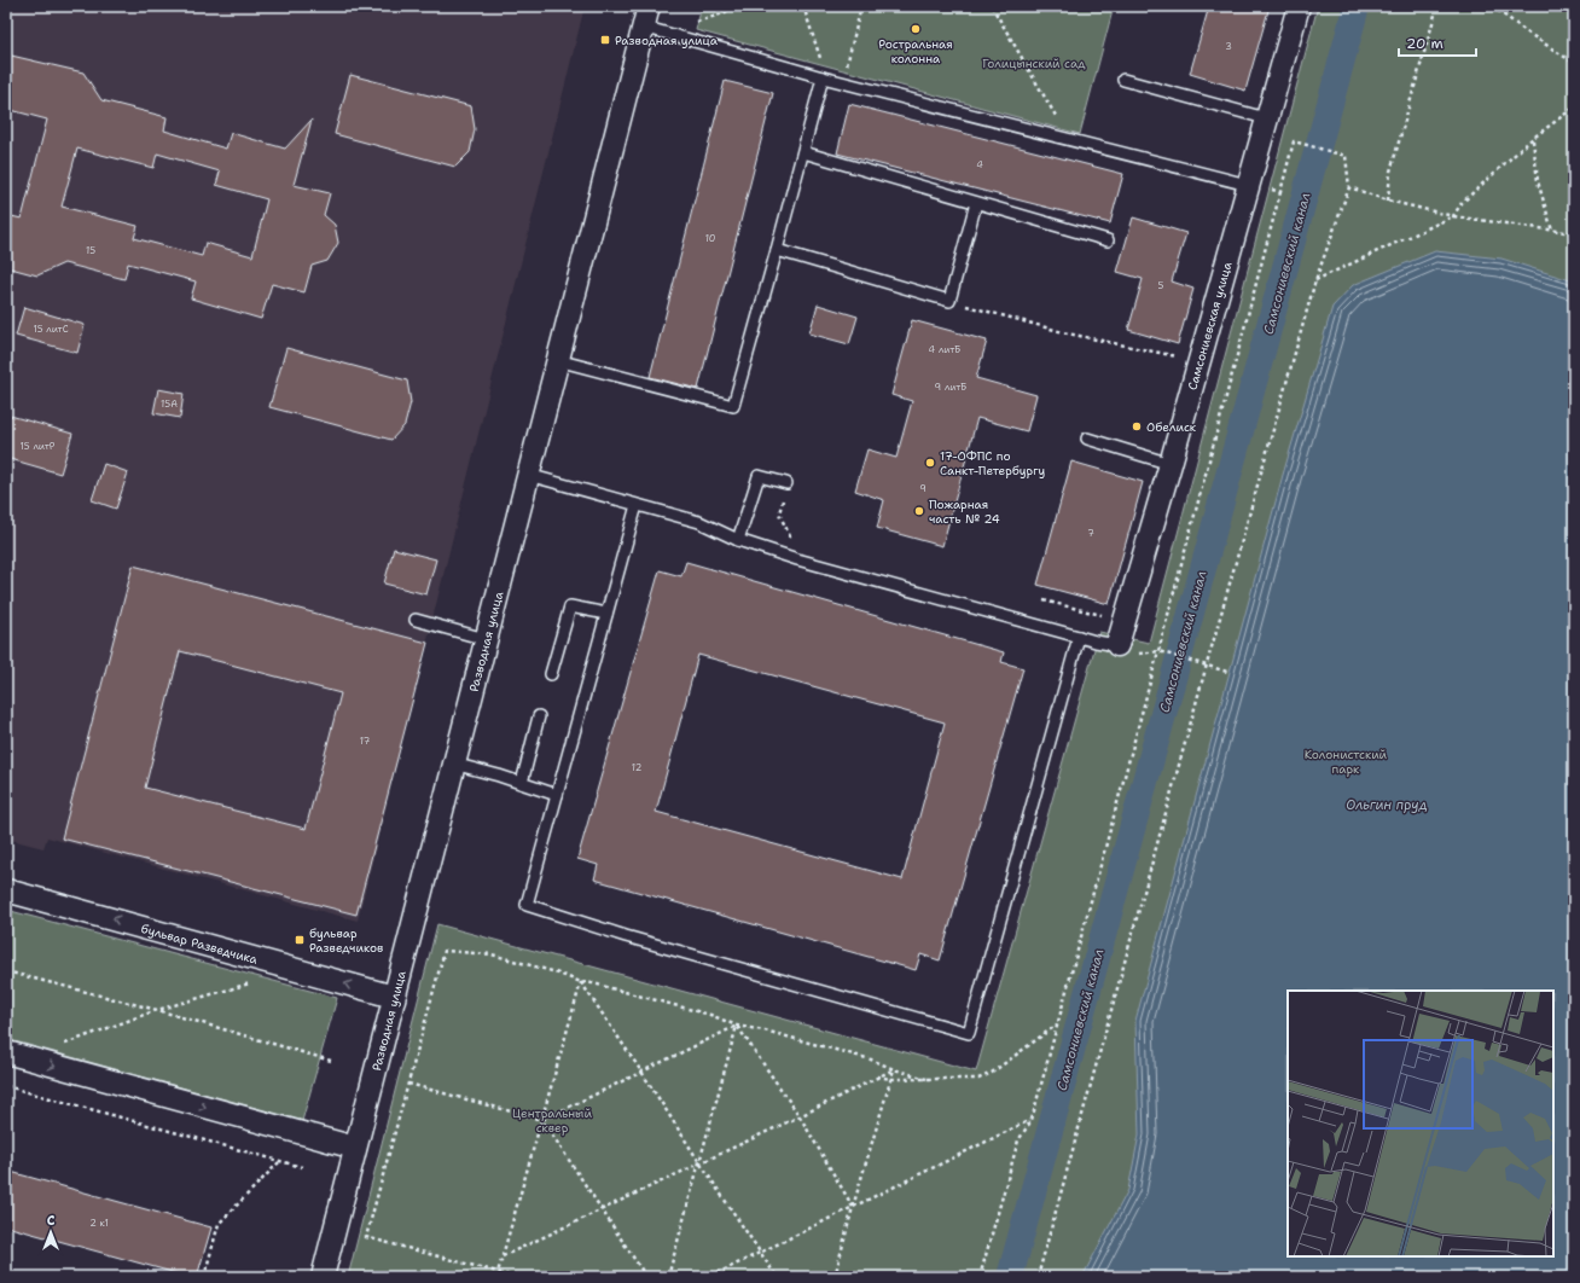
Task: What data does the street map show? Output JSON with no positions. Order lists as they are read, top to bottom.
{
  "streets": {
    "street": ["Самсониевская улица", "Разводная улица", "бульвар Разведчика"]
  },
  "crossings": [
    ["Разводная улица", "бульвар Разведчика"]
  ],
  "water": ["Самсониевский канал", "Ольгин пруд"],
  "parks": ["Голицынский сад", "Колонистский парк", "Центральный сквер"],
  "places": {
    "other": [
      "Ростральная колонна",
      "Обелиск",
      "17-ОФПС по Санкт-Петербургу",
      "Пожарная часть № 24"
    ],
    "transit": ["Разводная улица", "бульвар Разведчиков"]
  },
  "house_numbers": [
    "3",
    "4",
    "10",
    "15",
    "5",
    "15 литС",
    "4 литБ",
    "9 литБ",
    "15А",
    "15 литР",
    "9",
    "7",
    "17",
    "12",
    "2 к1"
  ],
  "scale_bar": "20 m",
  "north": "top"
}
